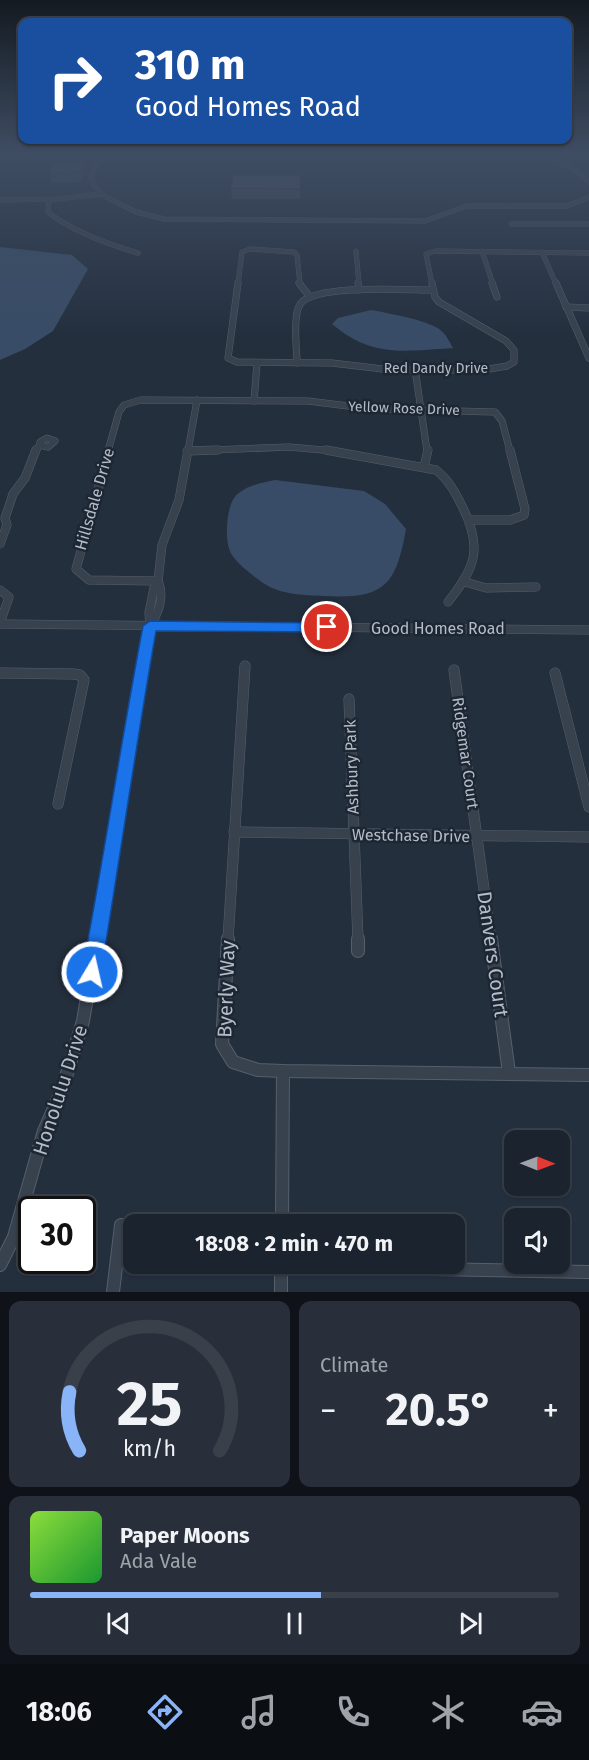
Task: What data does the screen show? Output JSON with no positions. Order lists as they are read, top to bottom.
{
  "streets": {
    "street": [
      "Red Dandy Drive",
      "Yellow Rose Drive",
      "Hillsdale Drive",
      "Good Homes Road",
      "Ridgemar Court",
      "Ashbury Park",
      "Westchase Drive",
      "Danvers Court",
      "Byerly Way",
      "Honolulu Drive"
    ]
  },
  "crossings": [
    ["Yellow Rose Drive", "Hillsdale Drive"],
    ["Yellow Rose Drive", "Honolulu Drive"],
    ["Hillsdale Drive", "Honolulu Drive"],
    ["Good Homes Road", "Honolulu Drive"],
    ["Ridgemar Court", "Westchase Drive"],
    ["Ridgemar Court", "Danvers Court"],
    ["Ashbury Park", "Westchase Drive"],
    ["Westchase Drive", "Danvers Court"],
    ["Westchase Drive", "Byerly Way"],
    ["Danvers Court", "Byerly Way"]
  ],
  "north": "right",
  "page": {
    "turn": ["310 m", "Good Homes Road"],
    "limit": "30",
    "trip": "18:08 · 2 min · 470 m",
    "tile": "Climate",
    "heat": ["−", "20.5°", "+"],
    "song": ["Paper Moons", "Ada Vale"],
    "tabs": "18:06",
    "gauge": ["25", "km/h"]
  }
}
